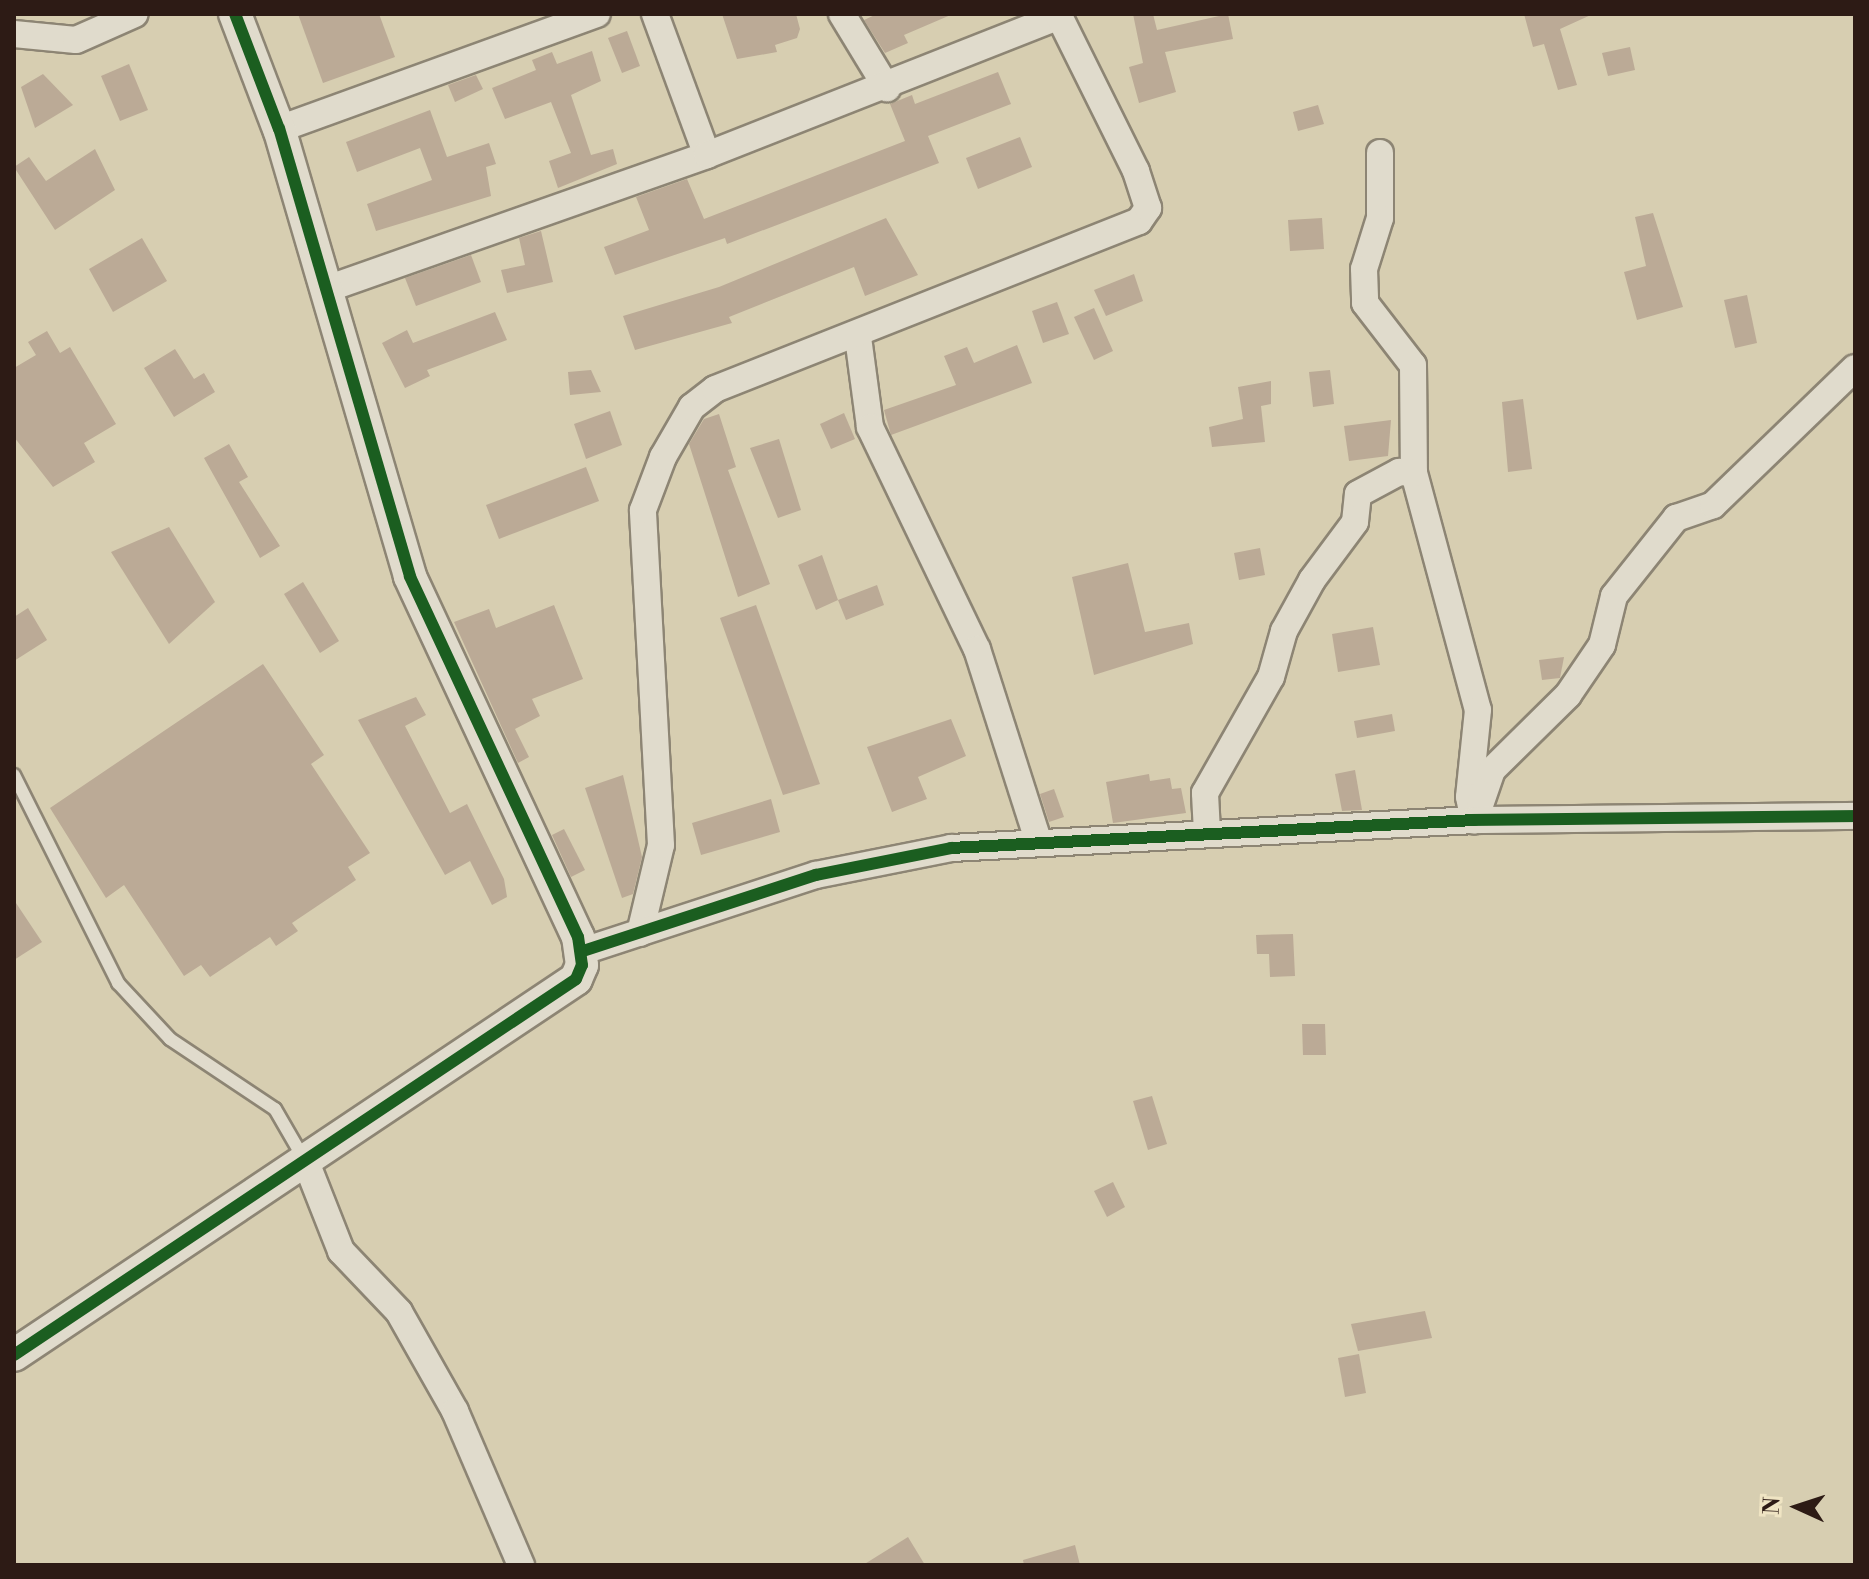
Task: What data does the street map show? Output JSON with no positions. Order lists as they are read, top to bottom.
{
  "north": "left"
}
